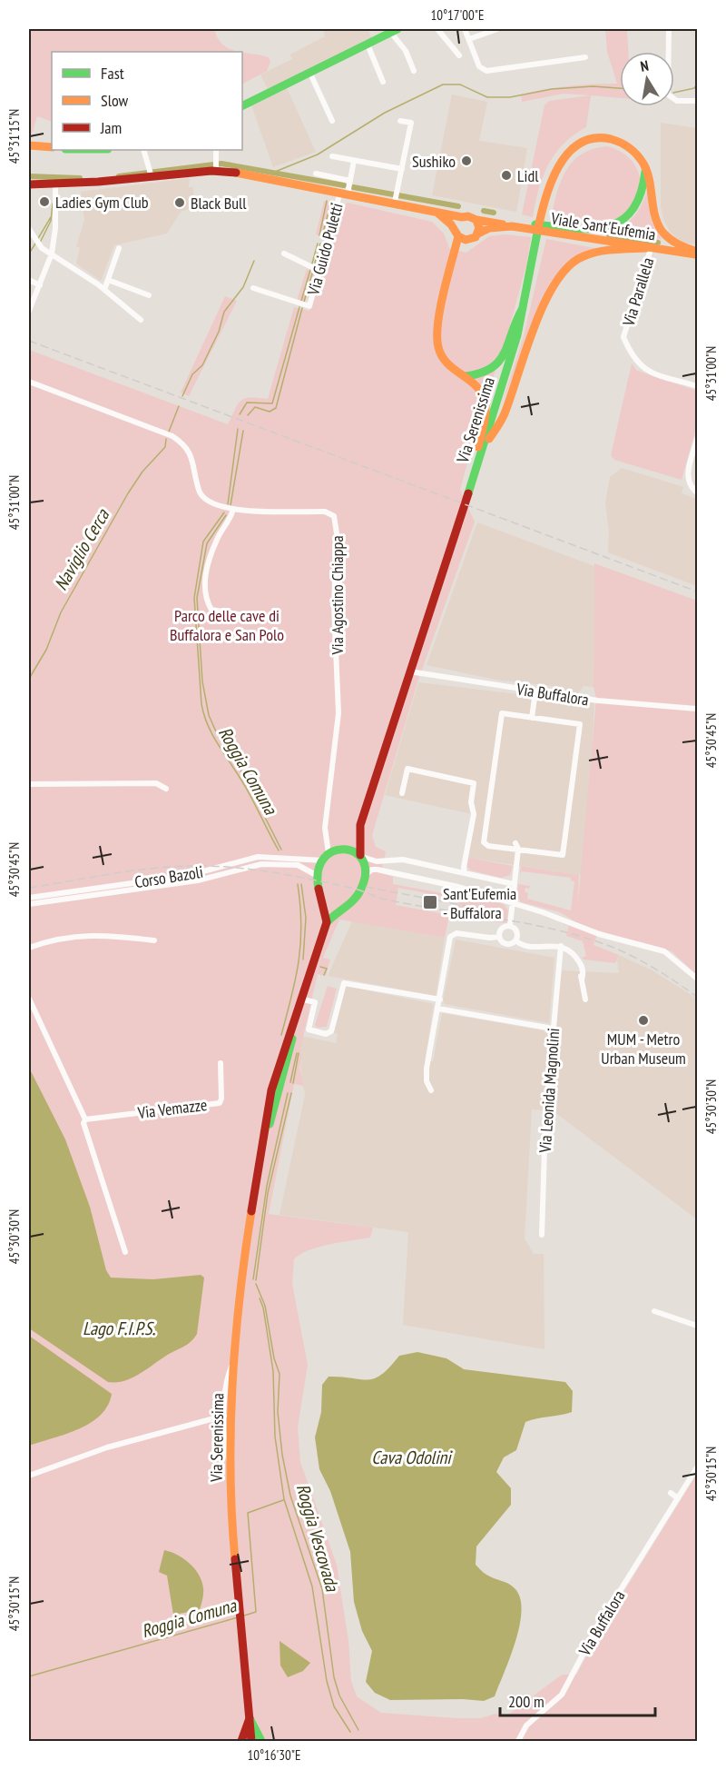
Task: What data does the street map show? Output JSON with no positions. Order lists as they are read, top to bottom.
{
  "streets": {
    "main road": ["Viale Sant'Eufemia", "Via Serenissima"],
    "street": [
      "Via Guido Puletti",
      "Via Parallela",
      "Via Agostino Chiappa",
      "Via Buffalora",
      "Corso Bazoli",
      "Via Leonida Magnolini",
      "Via Vemazze"
    ]
  },
  "crossings": [
    ["Viale Sant'Eufemia", "Via Parallela"],
    ["Viale Sant'Eufemia", "Via Serenissima"],
    ["Via Serenissima", "Via Agostino Chiappa"],
    ["Via Serenissima", "Via Buffalora"],
    ["Via Serenissima", "Corso Bazoli"],
    ["Via Agostino Chiappa", "Corso Bazoli"]
  ],
  "water": [
    "Naviglio Cerca",
    "Roggia Comuna",
    "Lago F.I.P.S.",
    "Cava Odolini",
    "Roggia Vescovada"
  ],
  "parks": ["Parco delle cave di Buffalora e San Polo"],
  "places": {
    "other": [
      "Sushiko",
      "Lidl",
      "Ladies Gym Club",
      "Black Bull",
      "MUM - Metro Urban Museum"
    ],
    "transit": ["Sant'Eufemia - Buffalora"]
  },
  "legend": ["Fast", "Slow", "Jam"],
  "scale_bar": "200 m",
  "north": "top",
  "coordinates": [
    "10°17'00\"E",
    "45°31'15\"N",
    "45°31'00\"N",
    "45°30'45\"N",
    "45°30'30\"N",
    "45°30'15\"N",
    "10°16'30\"E"
  ]
}
